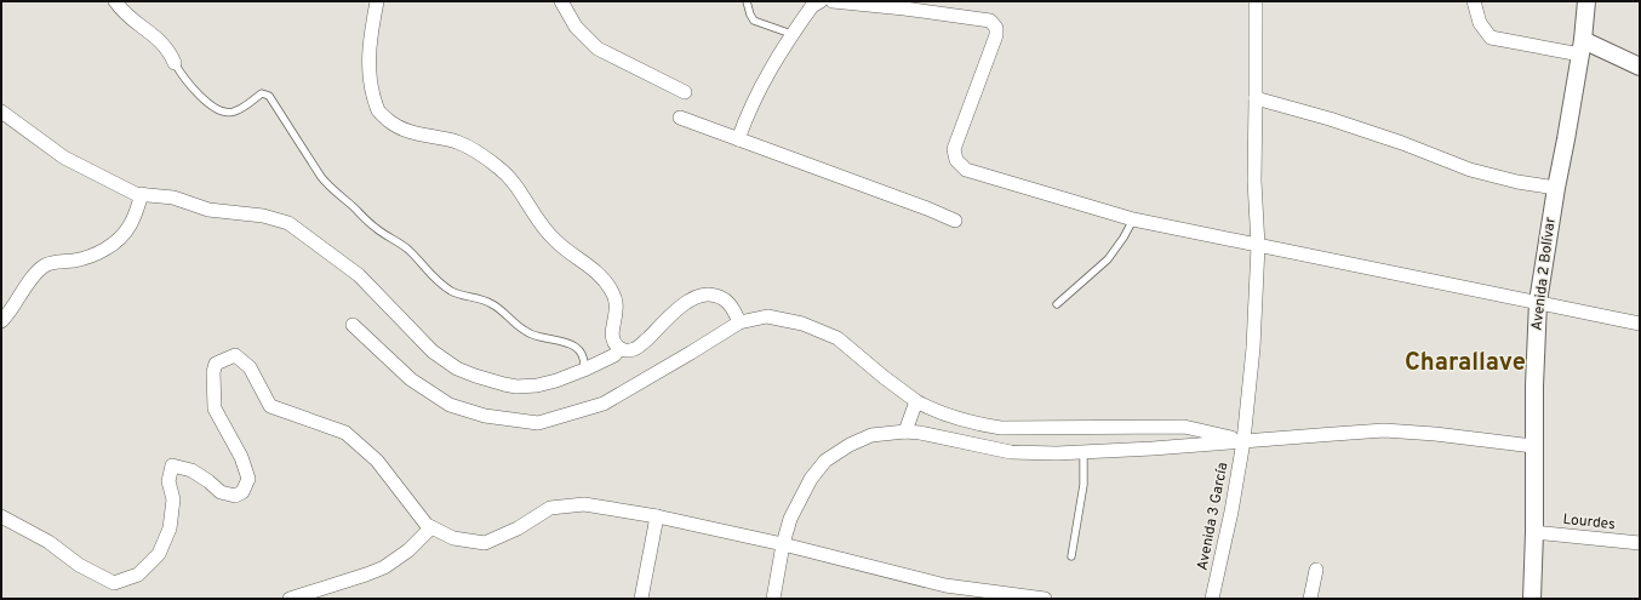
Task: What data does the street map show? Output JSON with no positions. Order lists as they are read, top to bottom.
{
  "streets": {
    "street": ["Avenida 2 Bolívar", "Avenida 3 García", "Lourdes"]
  },
  "crossings": [
    ["Avenida 2 Bolívar", "Lourdes"]
  ],
  "districts": ["Charallave"]
}
